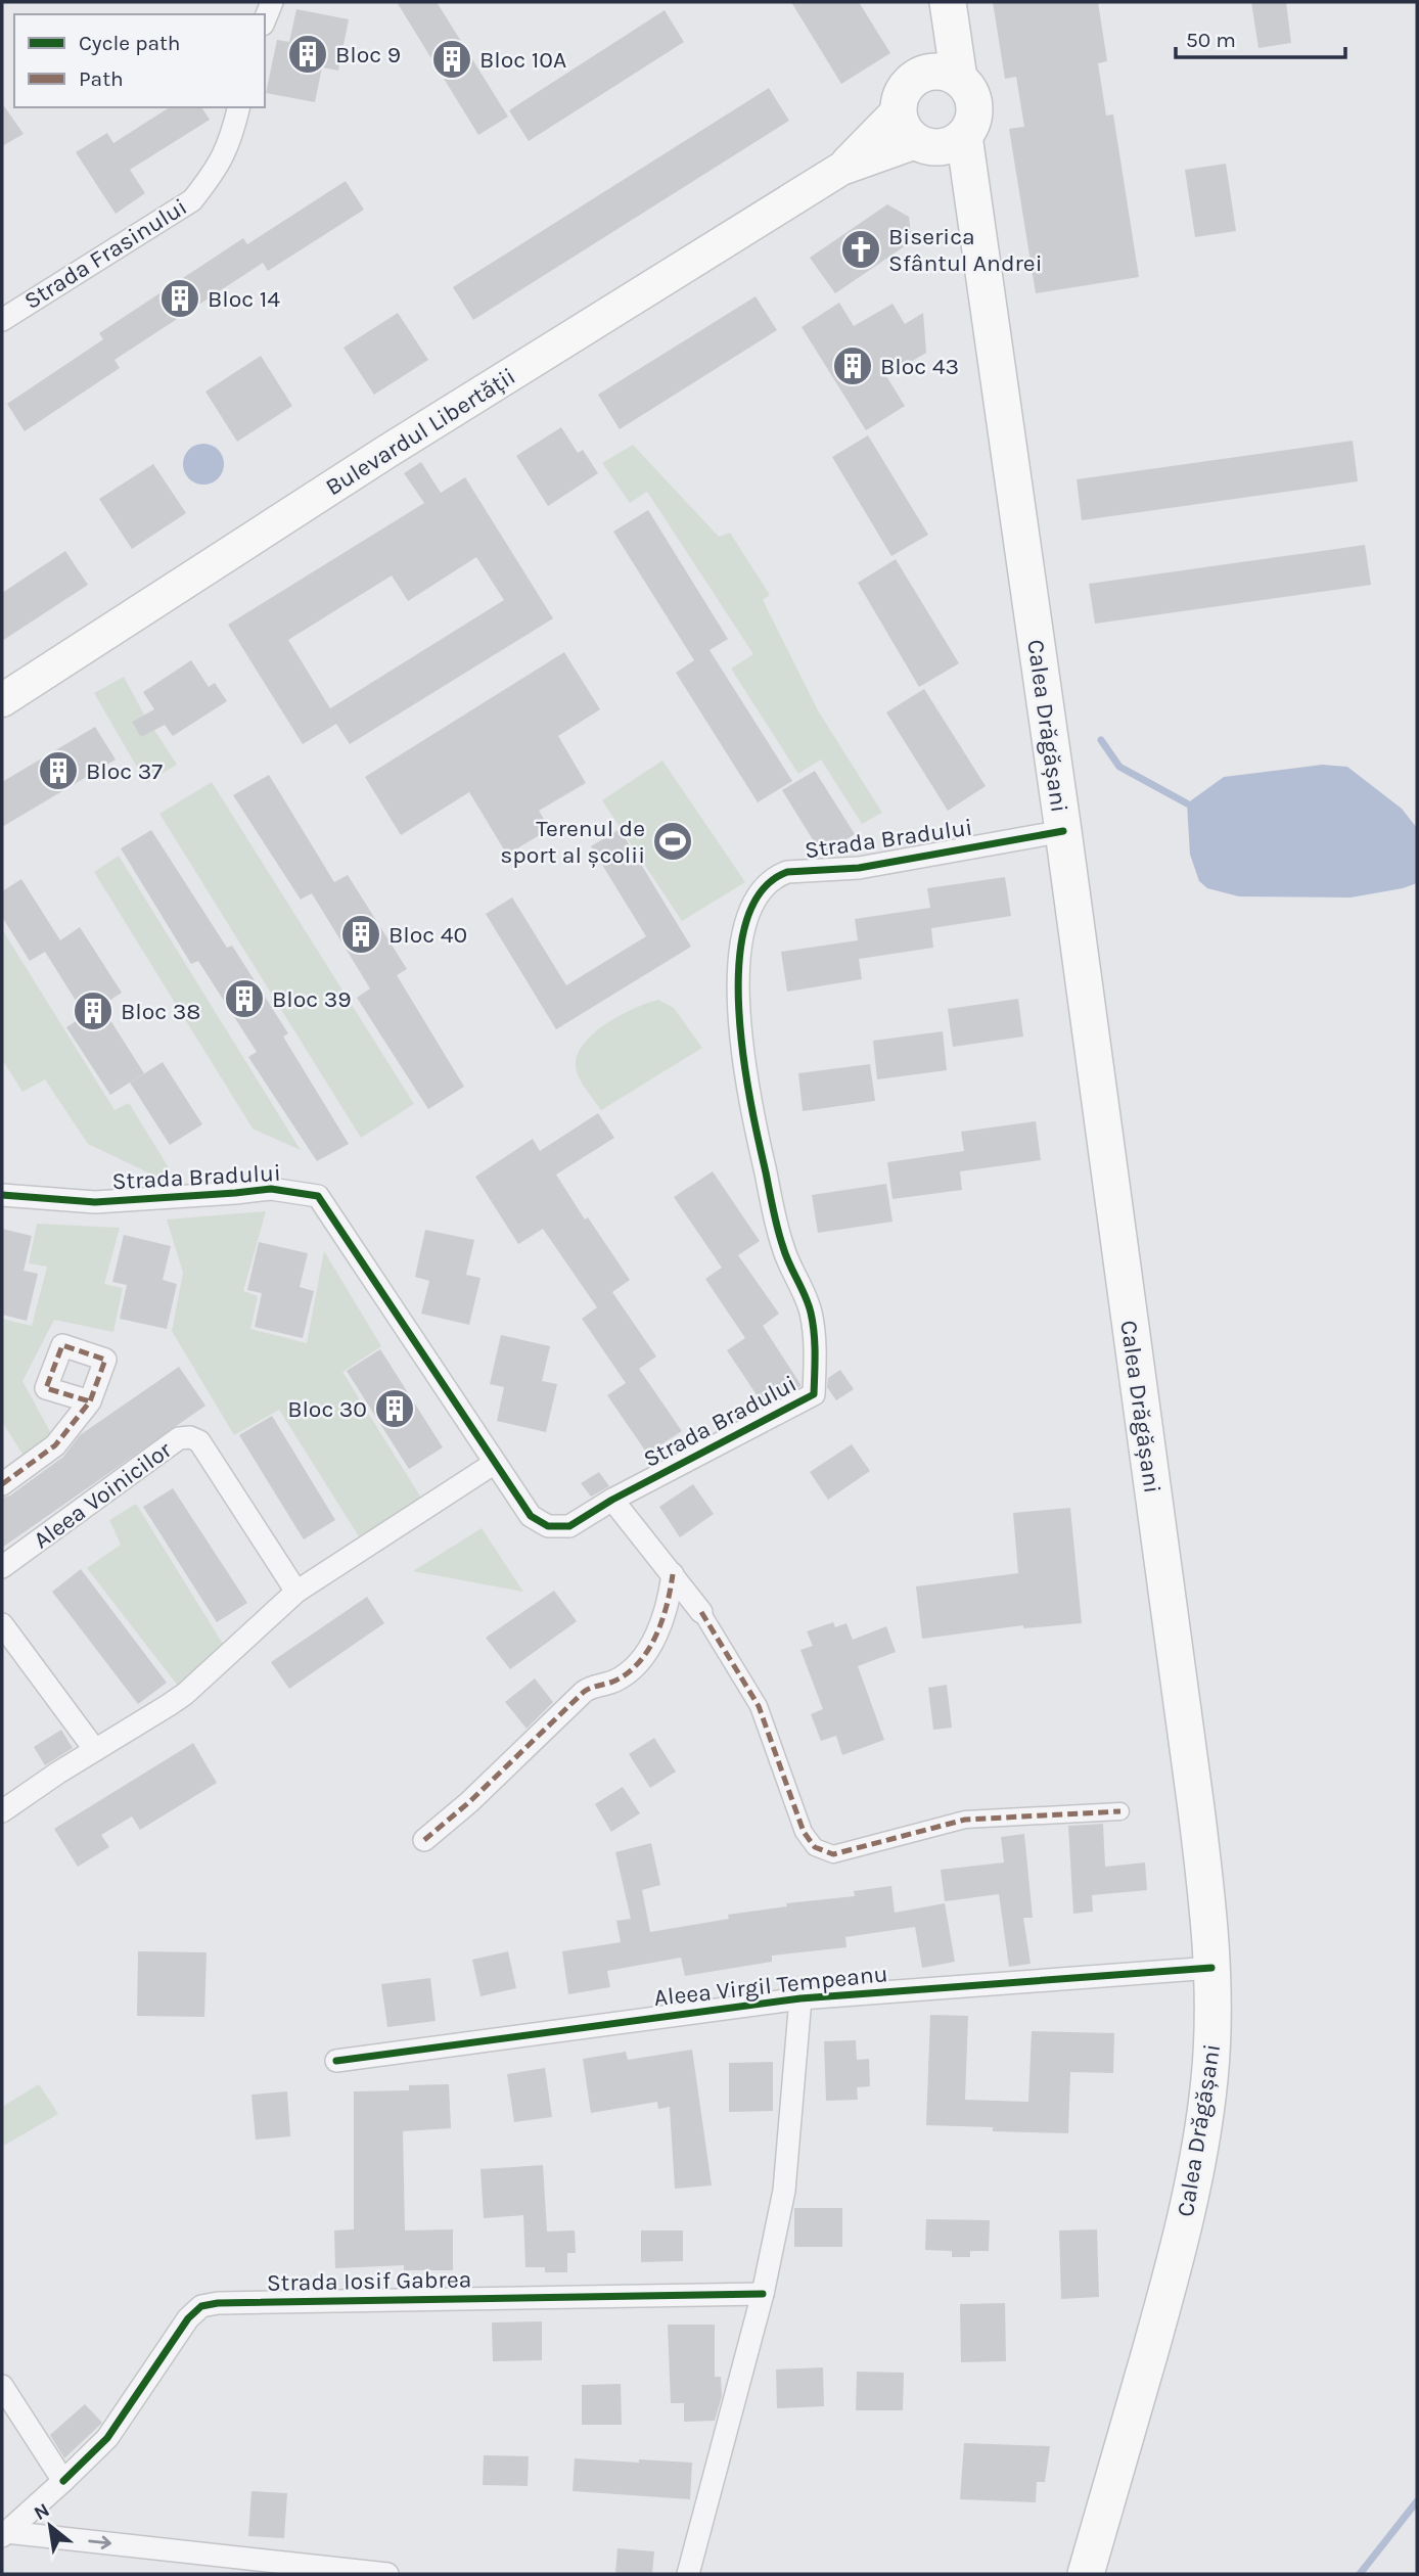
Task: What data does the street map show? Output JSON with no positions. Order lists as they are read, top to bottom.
{
  "streets": {
    "main road": ["Bulevardul Libertății", "Calea Drăgășani"],
    "street": [
      "Strada Frasinului",
      "Strada Bradului",
      "Aleea Voinicilor",
      "Aleea Virgil Tempeanu",
      "Strada Iosif Gabrea"
    ]
  },
  "crossings": [
    ["Bulevardul Libertății", "Calea Drăgășani"],
    ["Calea Drăgășani", "Strada Bradului"],
    ["Calea Drăgășani", "Aleea Virgil Tempeanu"]
  ],
  "places": {
    "building": [
      "Bloc 9",
      "Bloc 10A",
      "Bloc 14",
      "Bloc 43",
      "Bloc 37",
      "Bloc 40",
      "Bloc 39",
      "Bloc 38",
      "Bloc 30"
    ],
    "church": ["Biserica Sfântul Andrei"],
    "sports": ["Terenul de sport al școlii"]
  },
  "legend": ["Cycle path", "Path"],
  "scale_bar": "50 m",
  "north": "top left"
}
